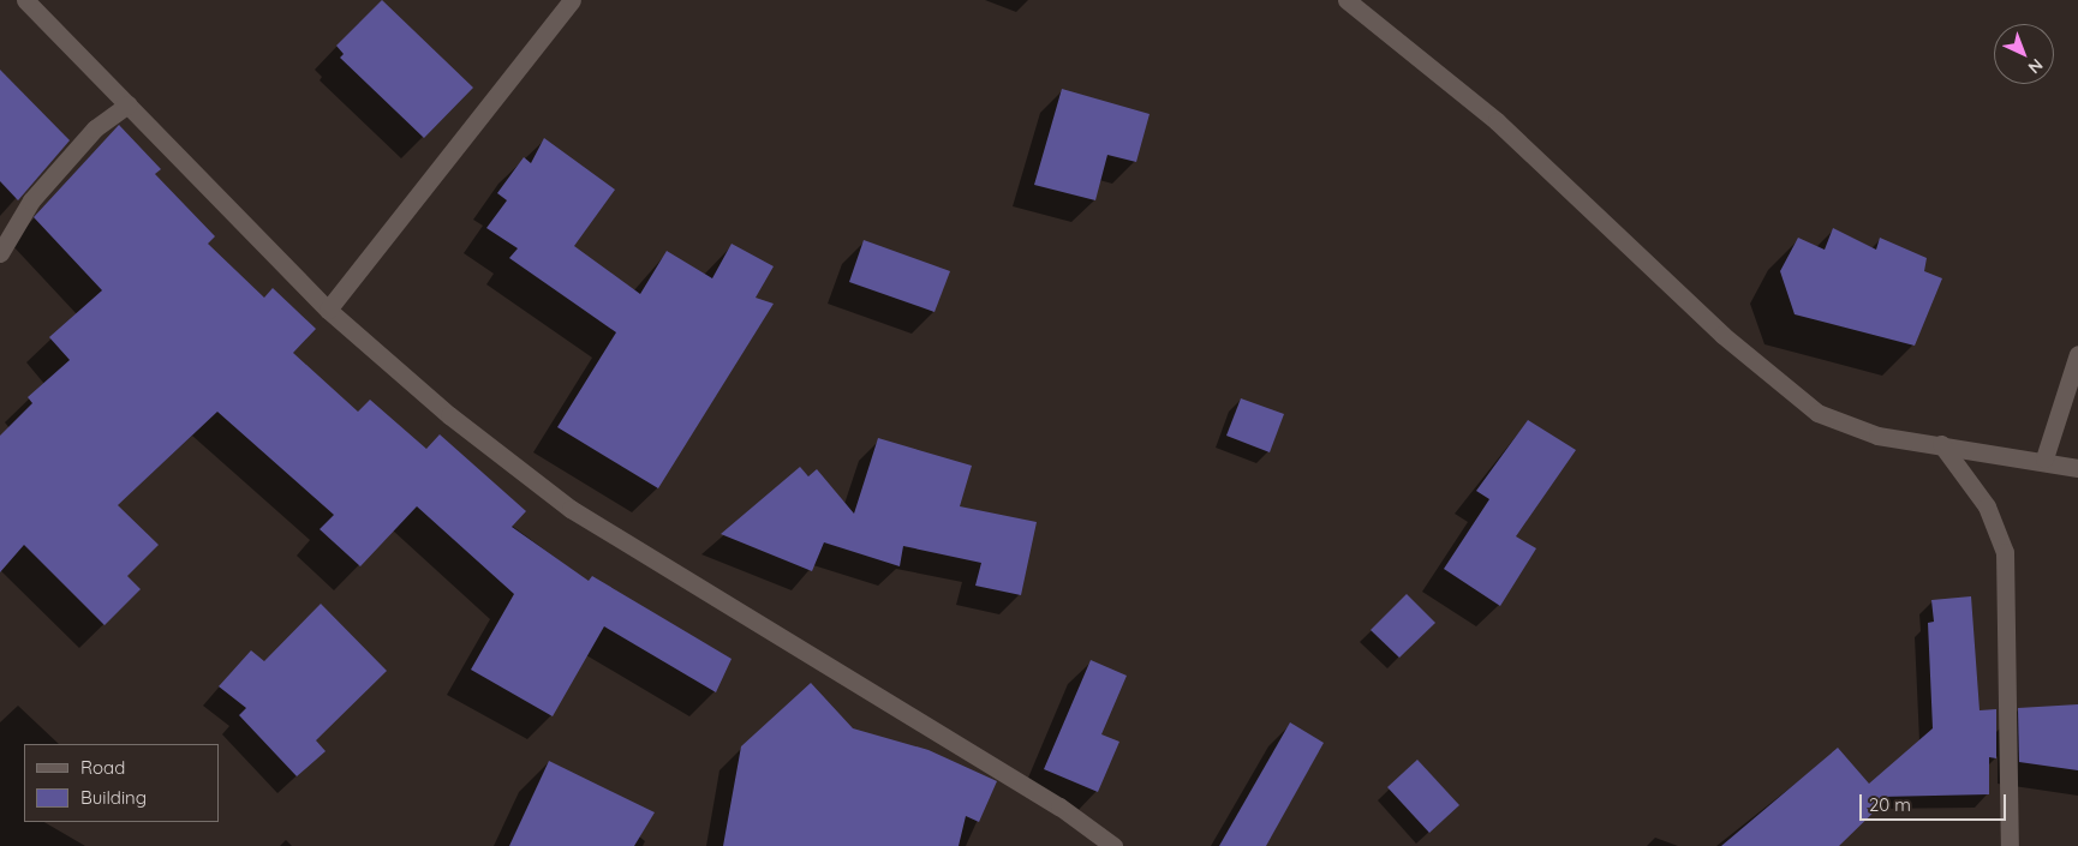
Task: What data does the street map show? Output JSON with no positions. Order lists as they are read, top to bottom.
{
  "legend": ["Road", "Building"],
  "scale_bar": "20 m",
  "north": "bottom right"
}
